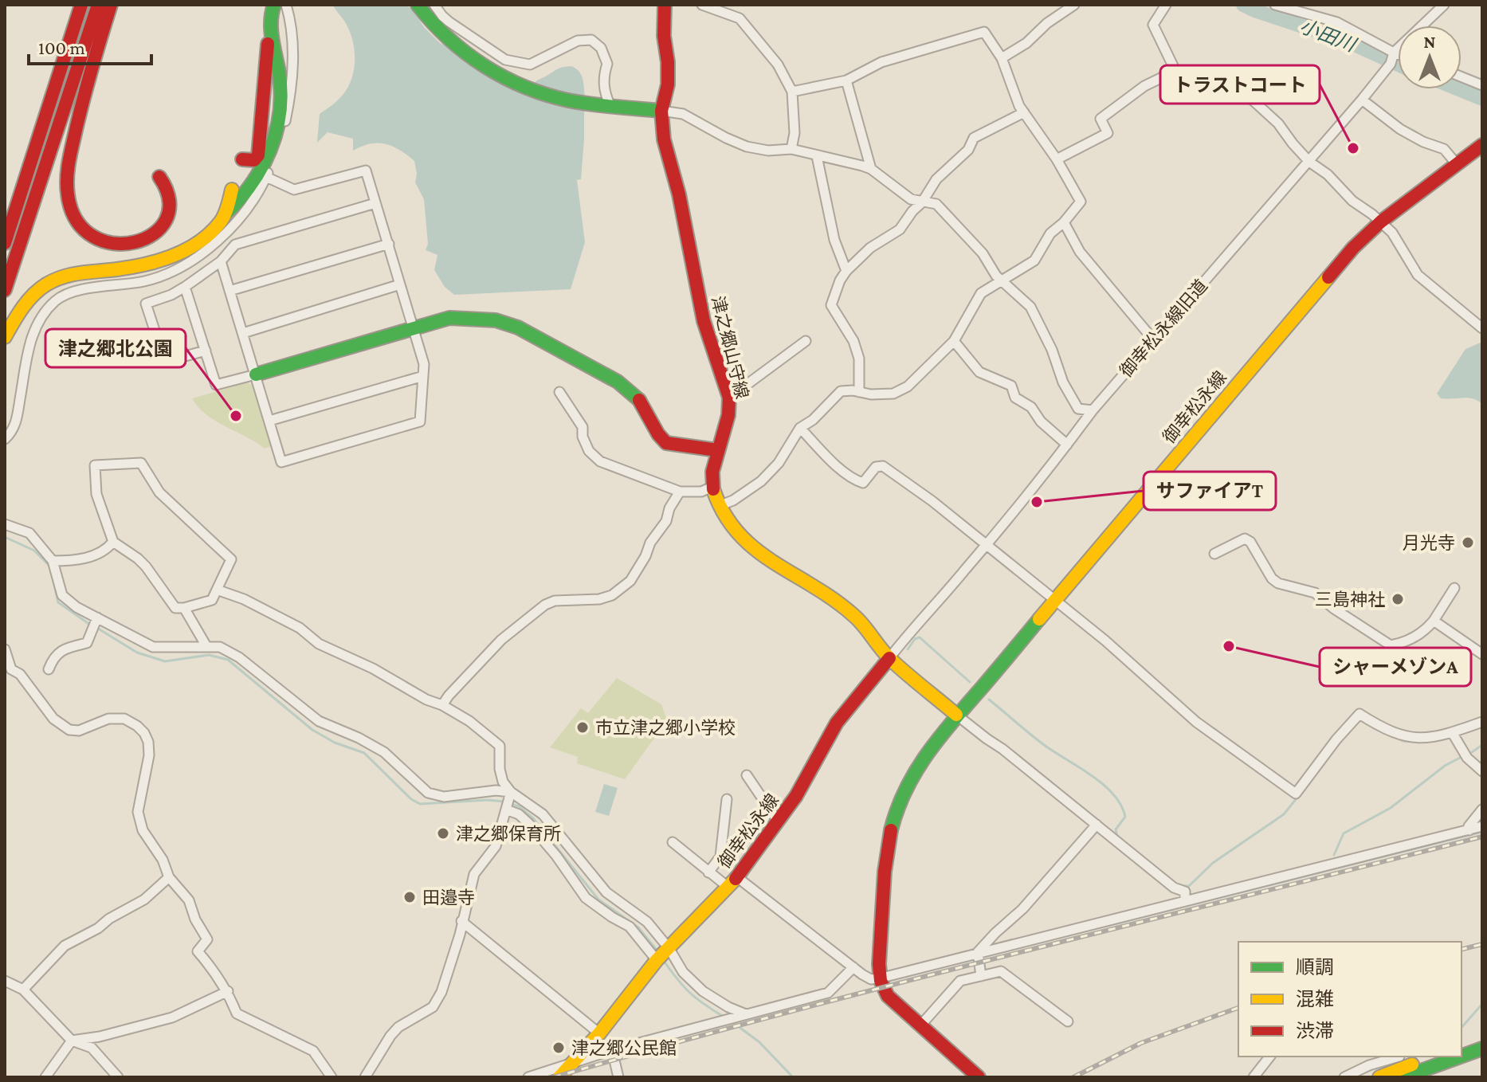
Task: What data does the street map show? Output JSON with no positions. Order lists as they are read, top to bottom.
{
  "streets": {
    "main road": ["津之郷山守線", "御幸松永線"],
    "street": ["御幸松永線旧道"]
  },
  "crossings": [
    ["御幸松永線旧道", "津之郷山守線"],
    ["御幸松永線旧道", "御幸松永線"],
    ["津之郷山守線", "御幸松永線"]
  ],
  "water": ["小田川"],
  "places": [
    "トラストコート",
    "津之郷北公園",
    "サファイアT",
    "月光寺",
    "三島神社",
    "シャーメゾンA",
    "市立津之郷小学校",
    "津之郷保育所",
    "田邉寺",
    "津之郷公民館"
  ],
  "legend": ["順調", "混雑", "渋滞"],
  "scale_bar": "100 m",
  "north": "top"
}
